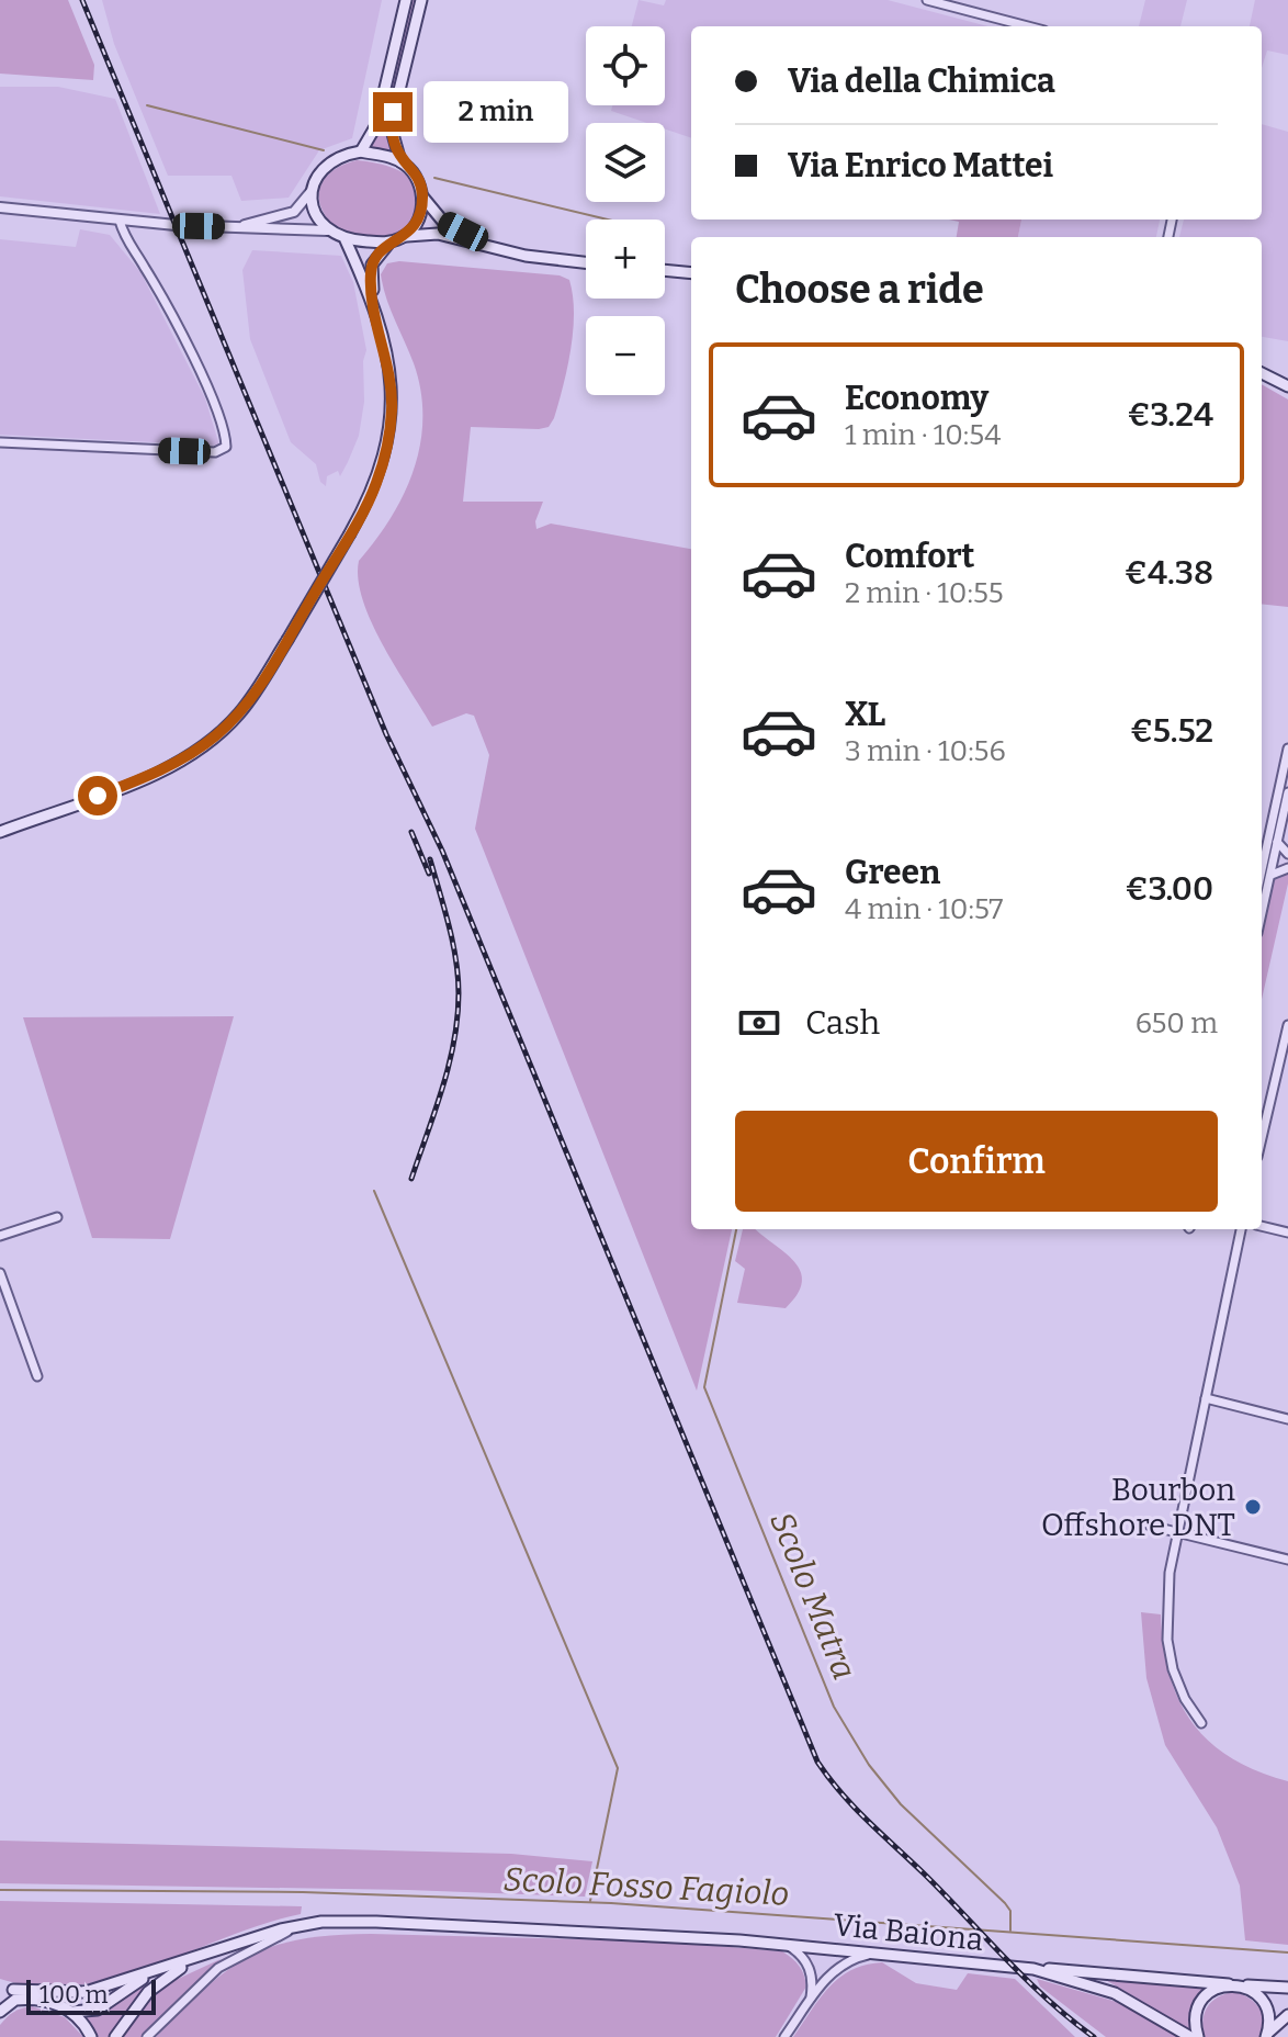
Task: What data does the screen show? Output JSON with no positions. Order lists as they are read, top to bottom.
{
  "streets": {
    "main road": ["Via Baiona"]
  },
  "water": ["Scolo Matra", "Scolo Fosso Fagiolo"],
  "places": ["Bourbon Offshore DNT"],
  "scale_bar": "100 m",
  "page": {
    "map_buttons": ["+", "−"],
    "banner": ["Via della Chimica", "Via Enrico Mattei"],
    "bubble": "2 min",
    "heading": "Choose a ride",
    "list": [
      {
        "name": "Economy",
        "note": "1 min · 10:54",
        "value": "€3.24"
      },
      {
        "name": "Comfort",
        "note": "2 min · 10:55",
        "value": "€4.38"
      },
      {
        "name": "XL",
        "note": "3 min · 10:56",
        "value": "€5.52"
      },
      {
        "name": "Green",
        "note": "4 min · 10:57",
        "value": "€3.00"
      }
    ],
    "pay": ["Cash", "650 m"],
    "buttons": "Confirm",
    "scale": "100 m"
  }
}
